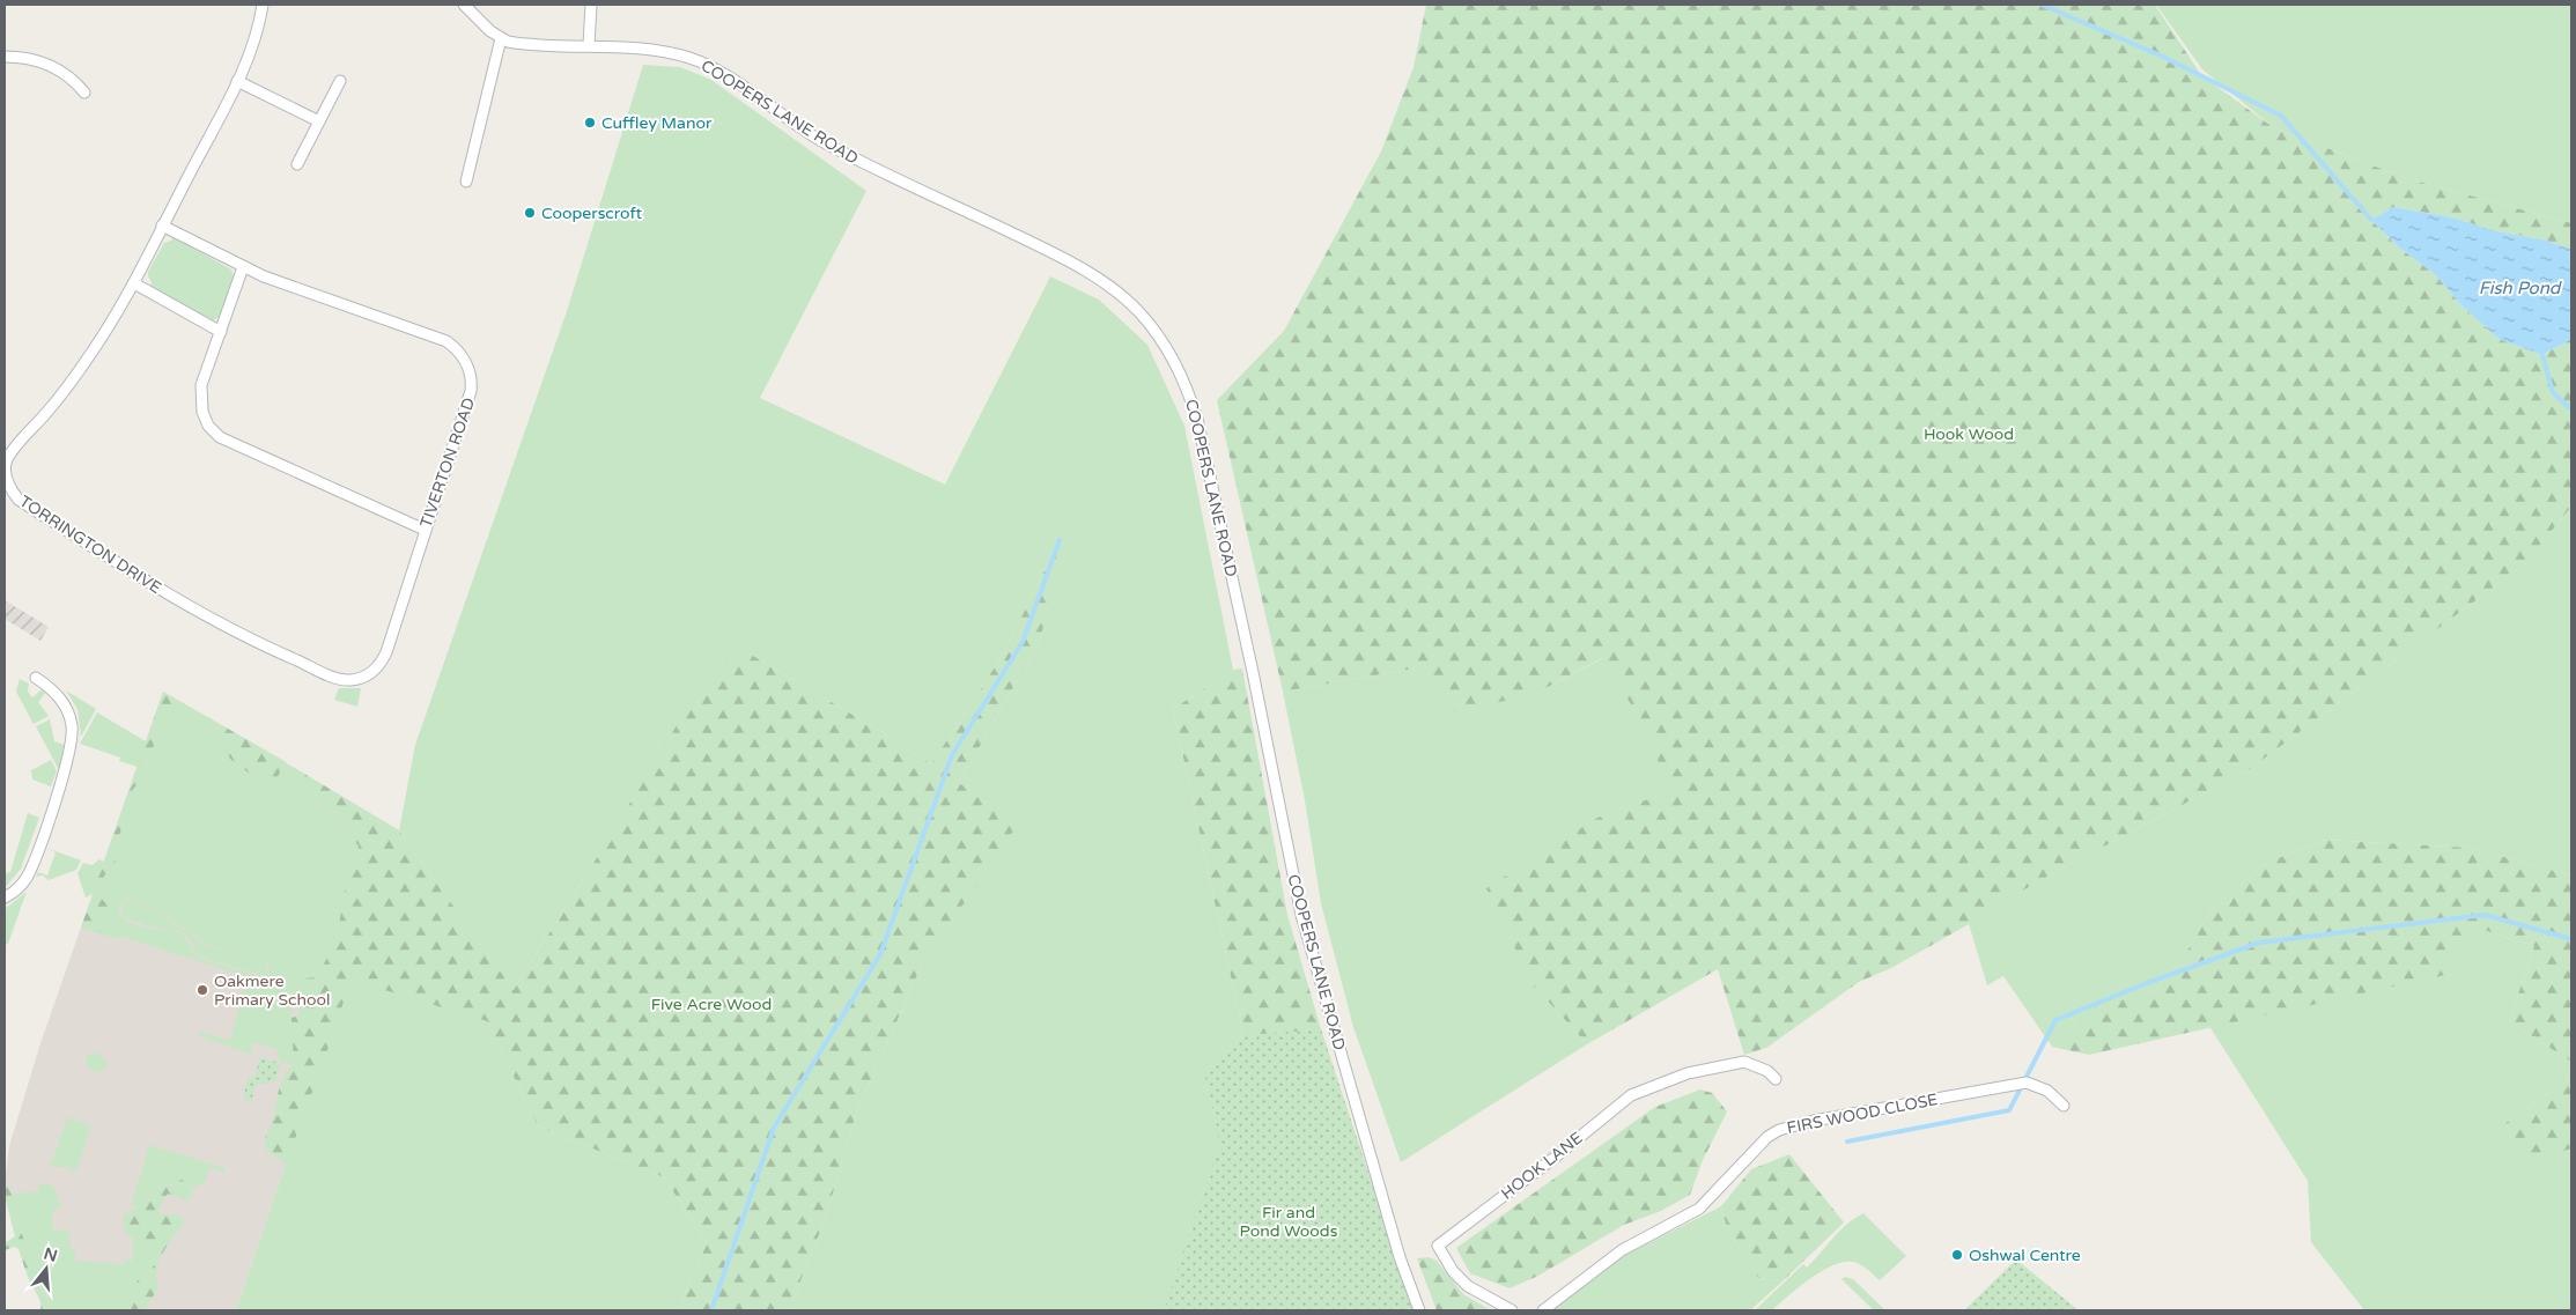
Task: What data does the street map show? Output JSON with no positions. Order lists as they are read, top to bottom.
{
  "streets": {
    "street": [
      "COOPERS LANE ROAD",
      "TIVERTON ROAD",
      "TORRINGTON DRIVE",
      "FIRS WOOD CLOSE",
      "HOOK LANE"
    ]
  },
  "crossings": [
    ["TIVERTON ROAD", "TORRINGTON DRIVE"]
  ],
  "water": ["Fish Pond"],
  "parks": ["Hook Wood", "Five Acre Wood", "Fir and Pond Woods"],
  "places": [
    "Cuffley Manor",
    "Cooperscroft",
    "Oakmere Primary School",
    "Oshwal Centre"
  ],
  "north": "top"
}
